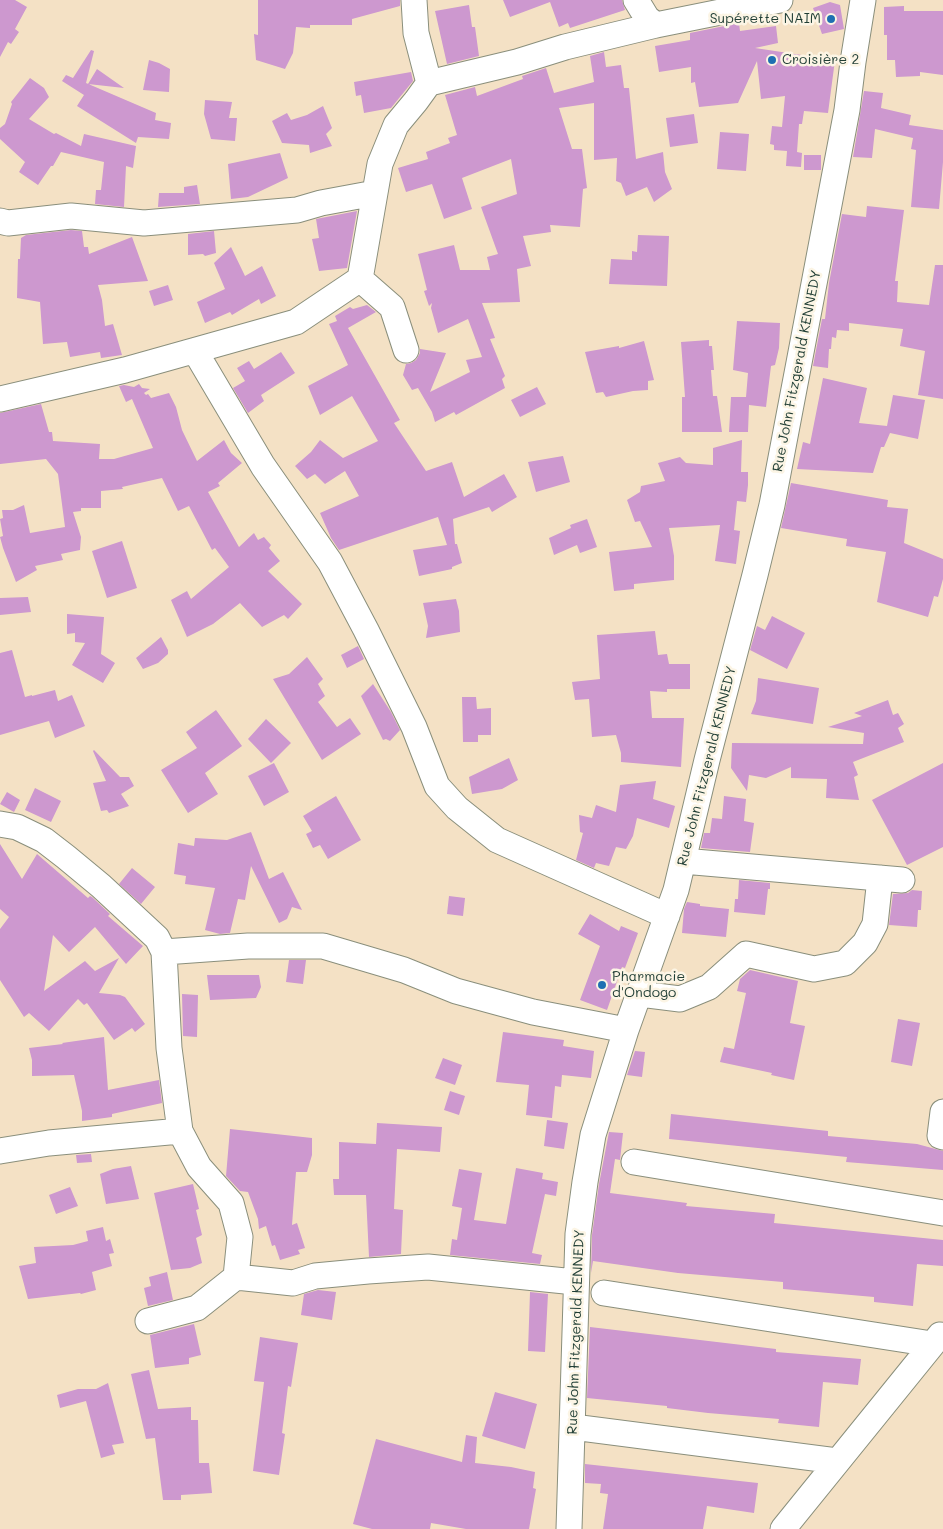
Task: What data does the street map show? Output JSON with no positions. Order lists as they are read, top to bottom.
{
  "streets": {
    "street": ["Rue John Fitzgerald KENNEDY"]
  },
  "places": ["Supérette NAIM", "Croisière 2", "Pharmacie d'Ondogo"]
}
